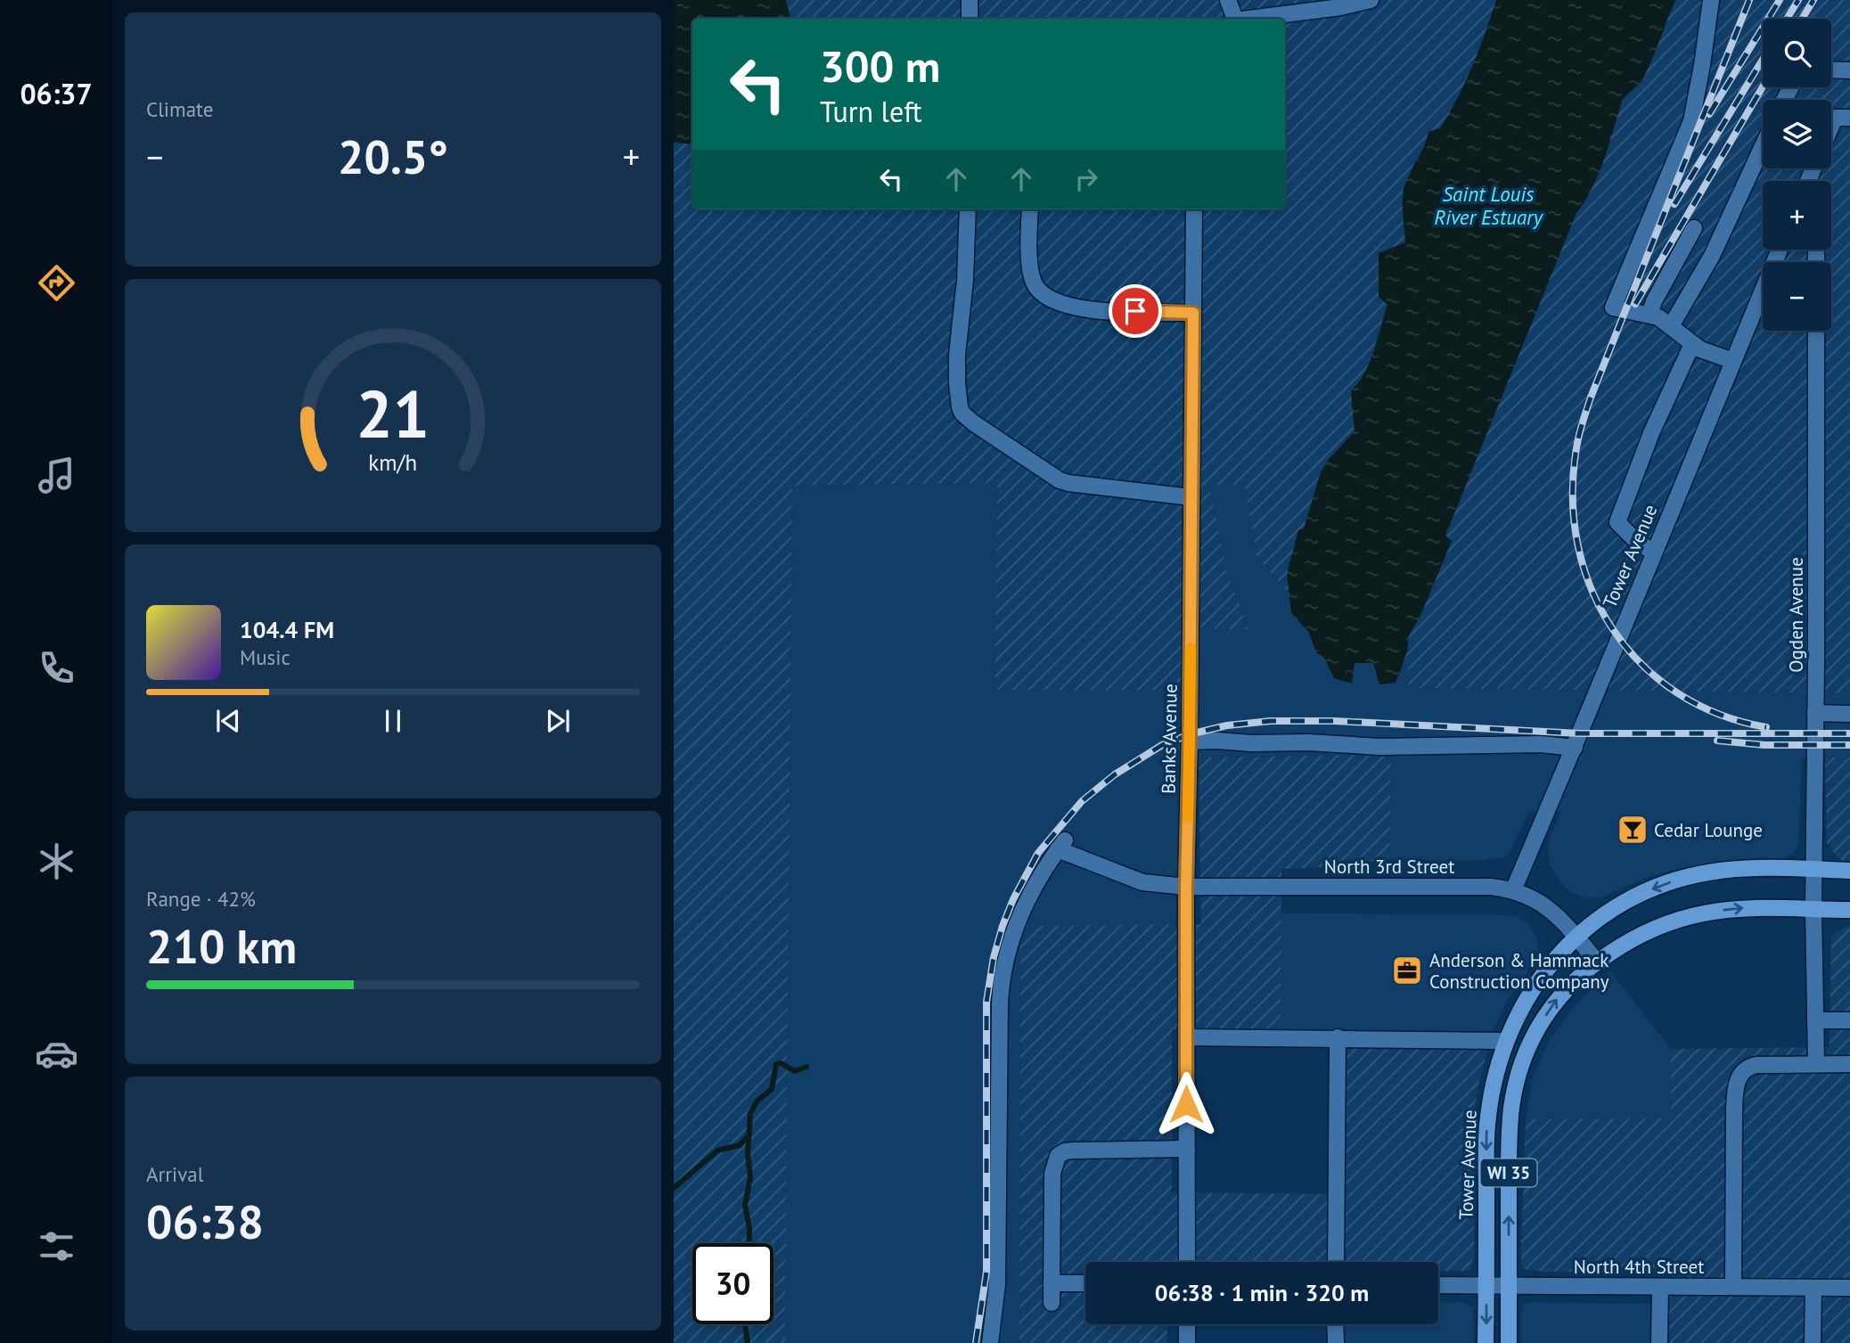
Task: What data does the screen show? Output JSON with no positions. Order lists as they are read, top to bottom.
{
  "streets": {
    "main road": ["Tower Avenue", "WI 35"],
    "street": [
      "Ogden Avenue",
      "Banks Avenue",
      "North 3rd Street",
      "North 4th Street"
    ]
  },
  "crossings": [
    ["Tower Avenue", "North 3rd Street"],
    ["Tower Avenue", "WI 35"],
    ["Tower Avenue", "North 4th Street"],
    ["Ogden Avenue", "WI 35"],
    ["Banks Avenue", "North 3rd Street"],
    ["North 3rd Street", "WI 35"],
    ["WI 35", "North 4th Street"]
  ],
  "water": ["Saint Louis River Estuary"],
  "places": {
    "bar": ["Cedar Lounge"],
    "office": ["Anderson & Hammack Construction Company"]
  },
  "page": {
    "tabs": "06:37",
    "tile": [
      "Climate",
      ["Range · 42%", "210 km"],
      ["Arrival", "06:38"]
    ],
    "map_buttons": ["+", "−"],
    "turn": ["300 m", "Turn left"],
    "heat": ["−", "20.5°", "+"],
    "song": ["104.4 FM", "Music"],
    "limit": "30",
    "trip": "06:38 · 1 min · 320 m",
    "gauge": ["21", "km/h"]
  }
}
